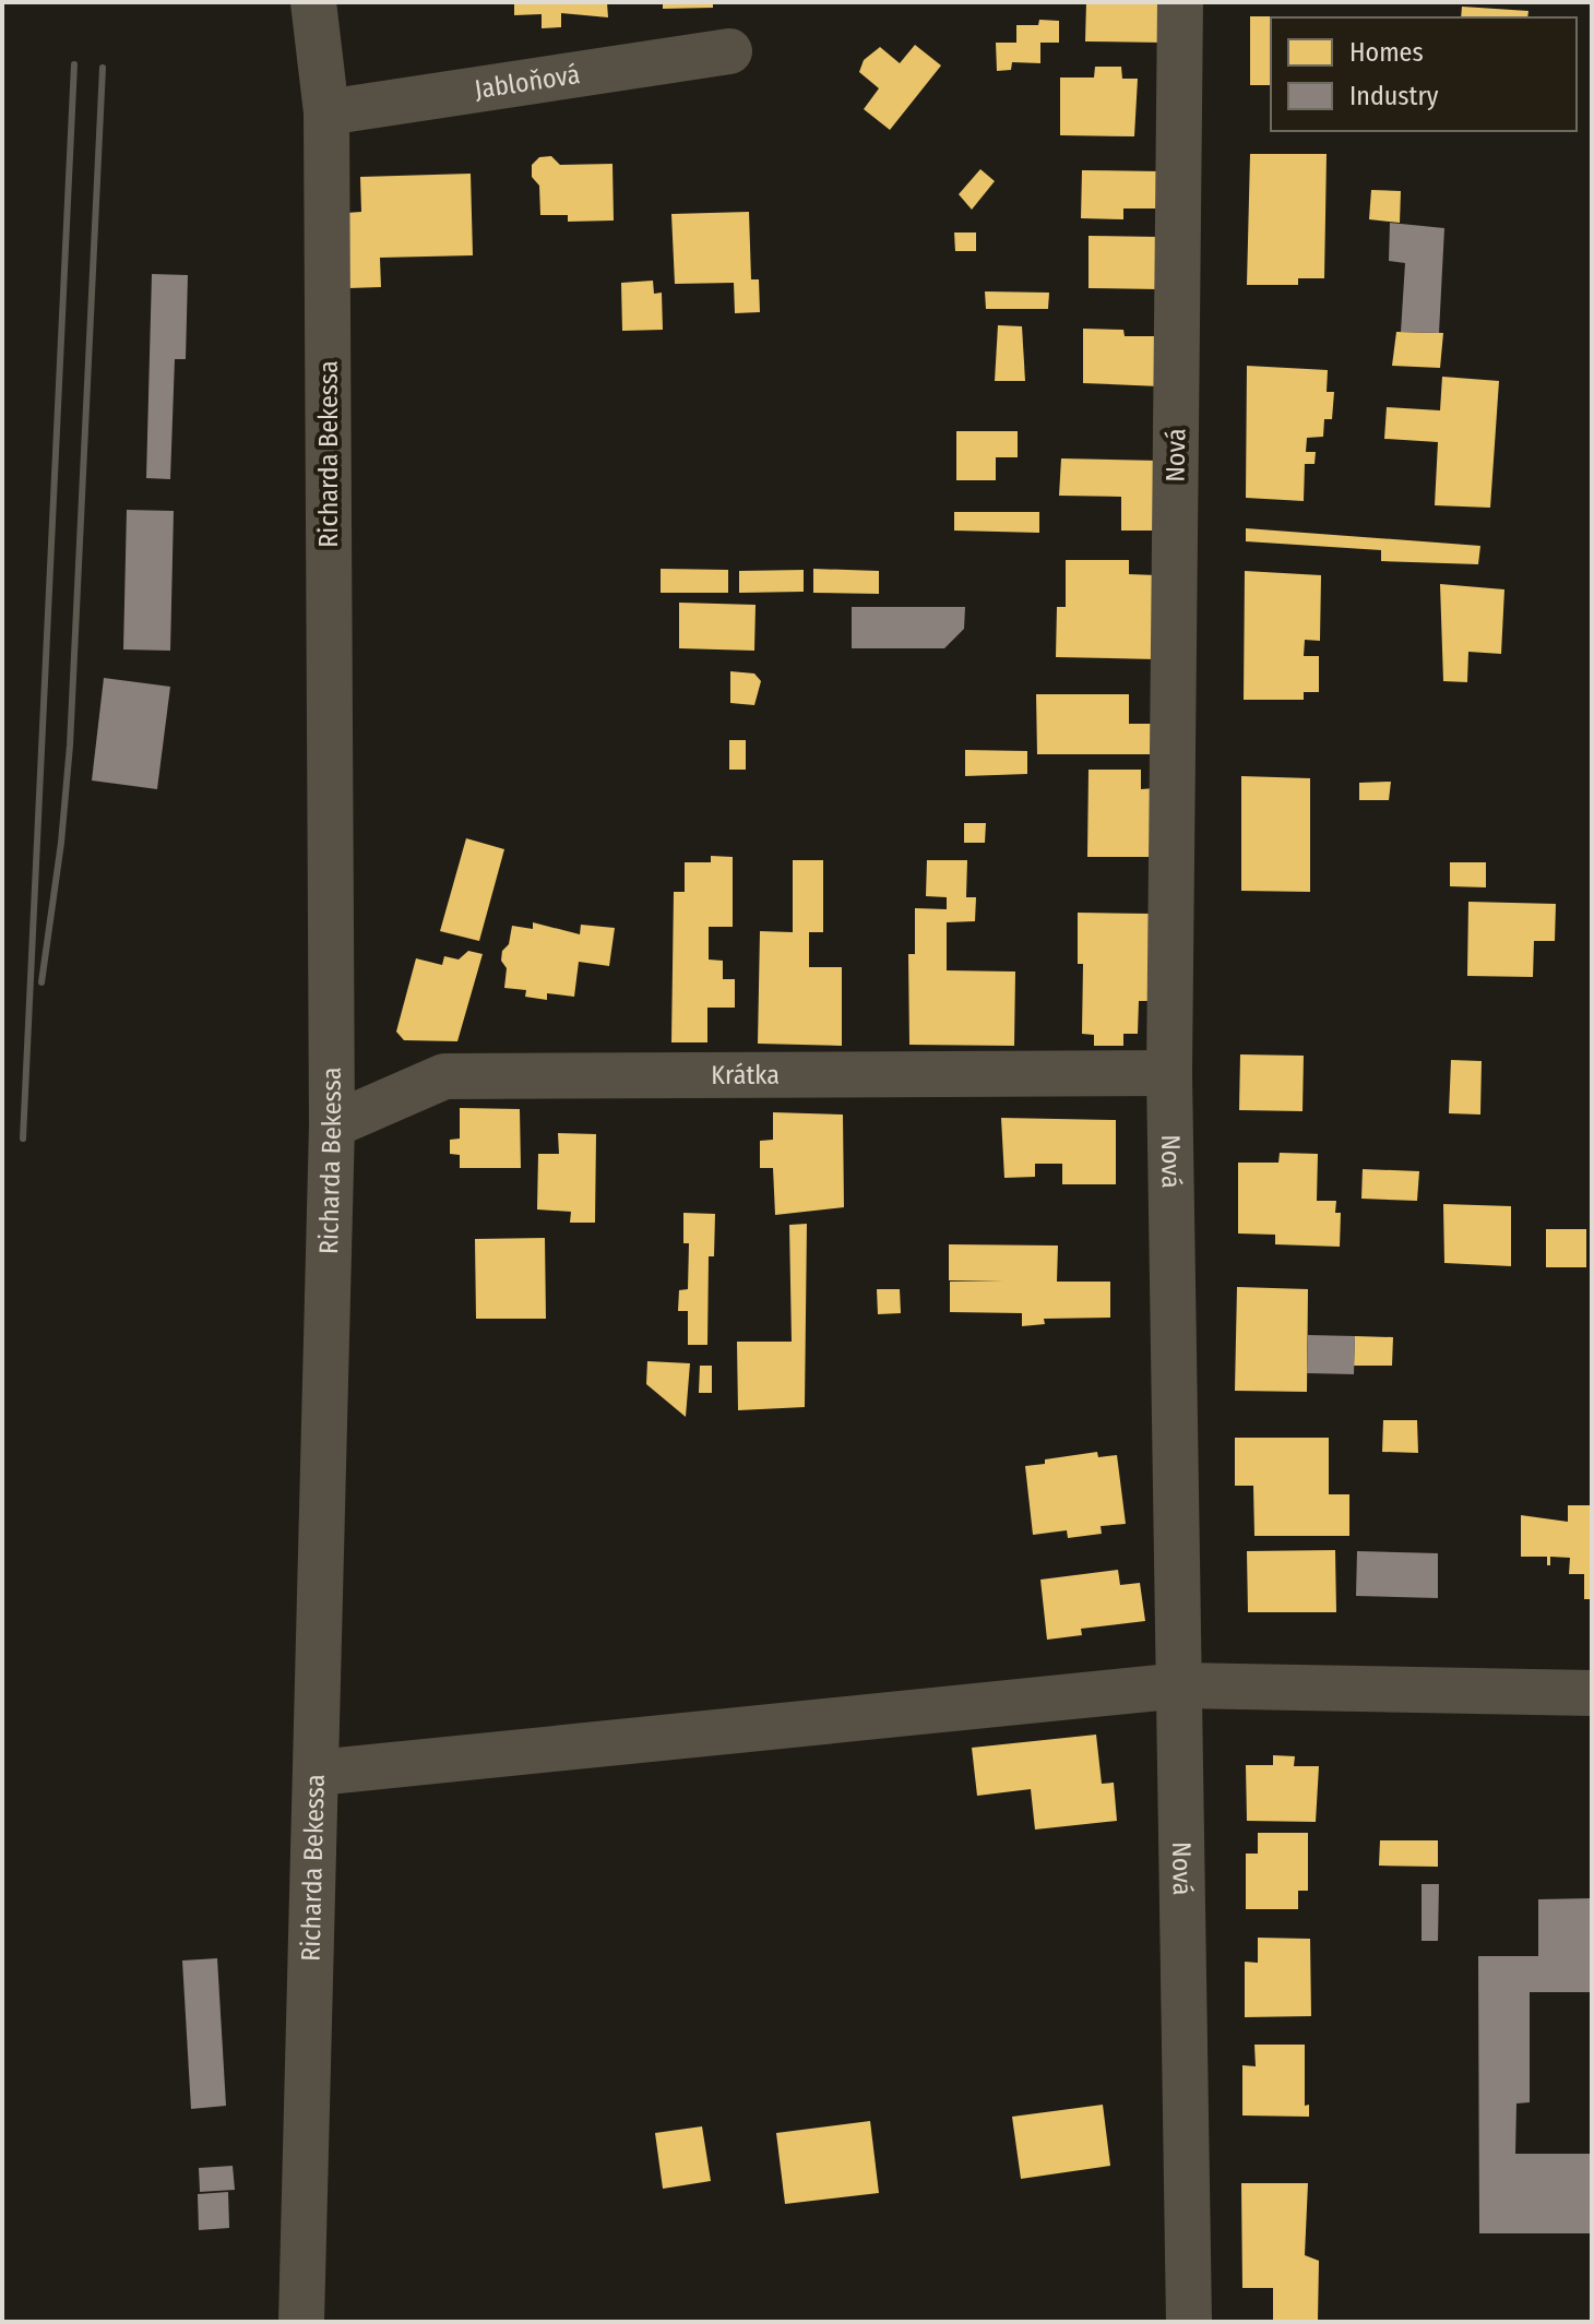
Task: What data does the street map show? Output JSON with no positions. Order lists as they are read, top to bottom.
{
  "streets": {
    "street": [
      "Jabloňová",
      "Richarda Bekessa",
      "Nová",
      "Krátka"
    ]
  },
  "crossings": [
    ["Jabloňová", "Richarda Bekessa"],
    ["Richarda Bekessa", "Krátka"],
    ["Nová", "Krátka"]
  ],
  "legend": ["Homes", "Industry"]
}
